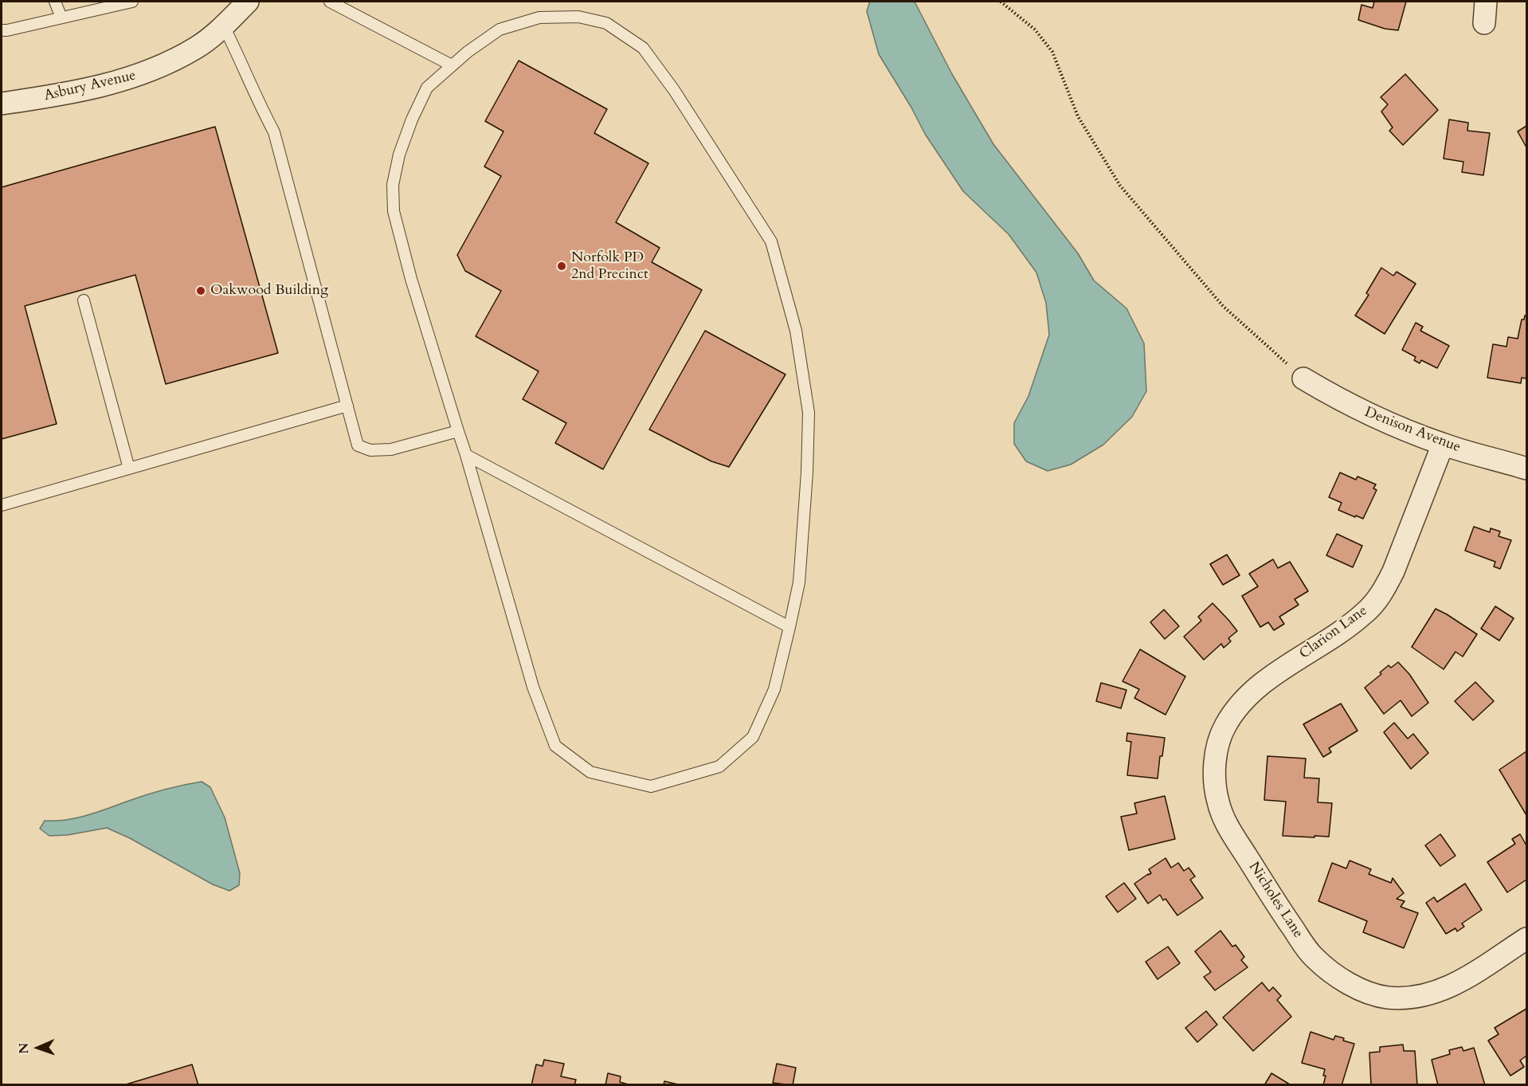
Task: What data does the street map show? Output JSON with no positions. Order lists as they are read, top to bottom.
{
  "streets": {
    "street": [
      "Asbury Avenue",
      "Denison Avenue",
      "Clarion Lane",
      "Nicholes Lane"
    ]
  },
  "crossings": [
    ["Denison Avenue", "Clarion Lane"],
    ["Clarion Lane", "Nicholes Lane"]
  ],
  "places": ["Norfolk PD 2nd Precinct", "Oakwood Building"],
  "north": "left"
}
